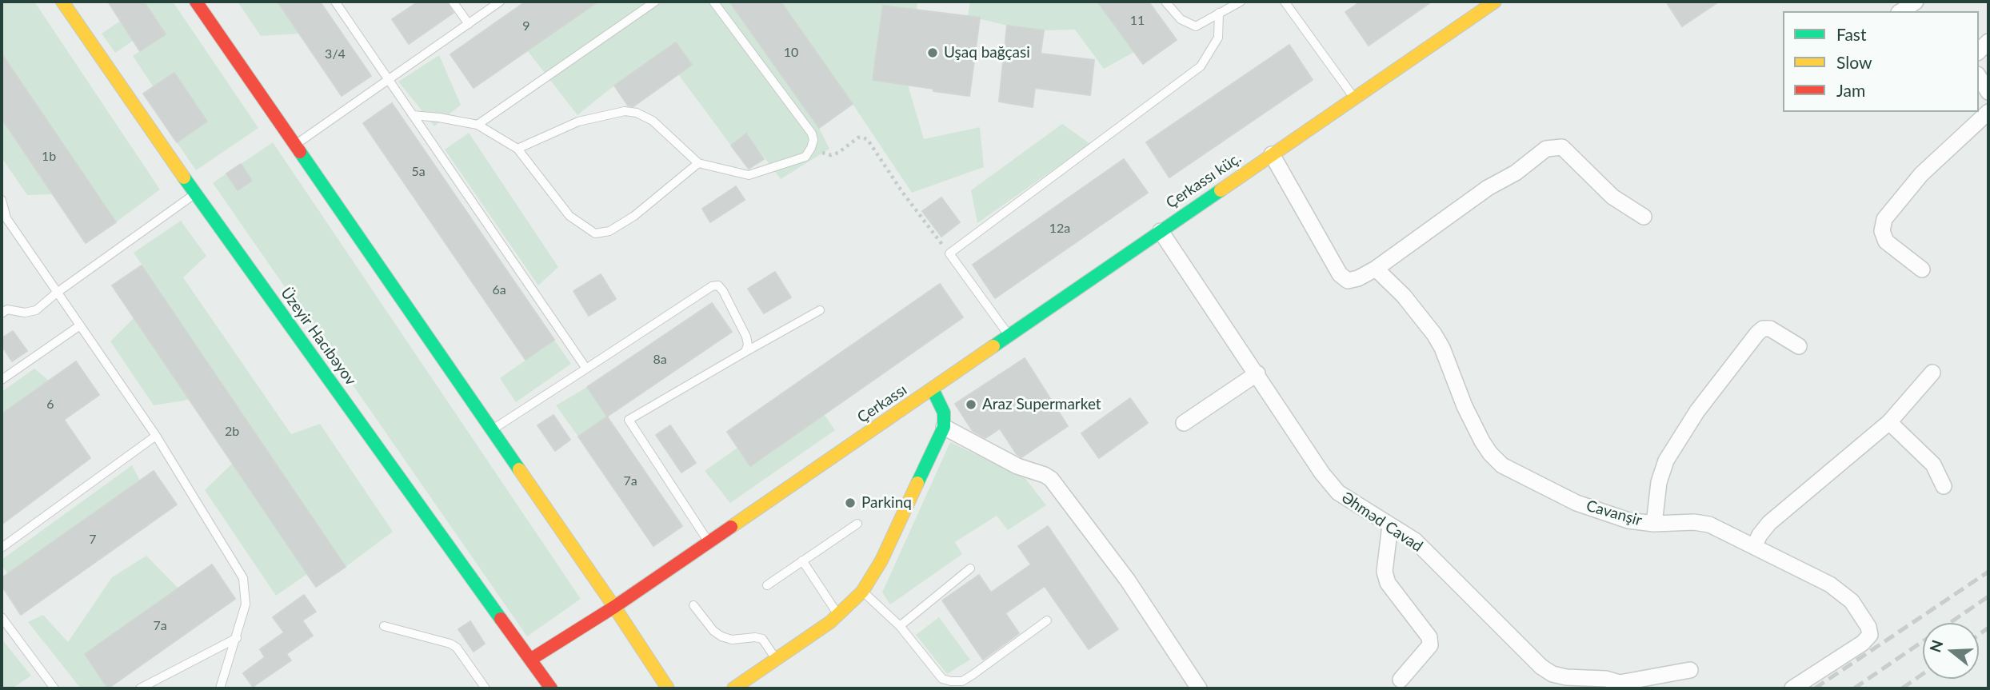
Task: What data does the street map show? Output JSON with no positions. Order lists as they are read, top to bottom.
{
  "streets": {
    "street": [
      "Çerkassı küç.",
      "Üzeyir Hacıbəyov",
      "Çerkassı",
      "Cavanşir",
      "Əhməd Cavad"
    ]
  },
  "crossings": [
    ["Çerkassı küç.", "Çerkassı"],
    ["Çerkassı küç.", "Əhməd Cavad"],
    ["Üzeyir Hacıbəyov", "Çerkassı"]
  ],
  "places": ["Uşaq bağçasi", "Araz Supermarket", "Parkinq"],
  "house_numbers": [
    "11",
    "9",
    "10",
    "3/4",
    "1b",
    "5a",
    "12a",
    "6a",
    "8a",
    "6",
    "2b",
    "7a",
    "7",
    "7a"
  ],
  "legend": ["Fast", "Slow", "Jam"],
  "north": "left"
}
